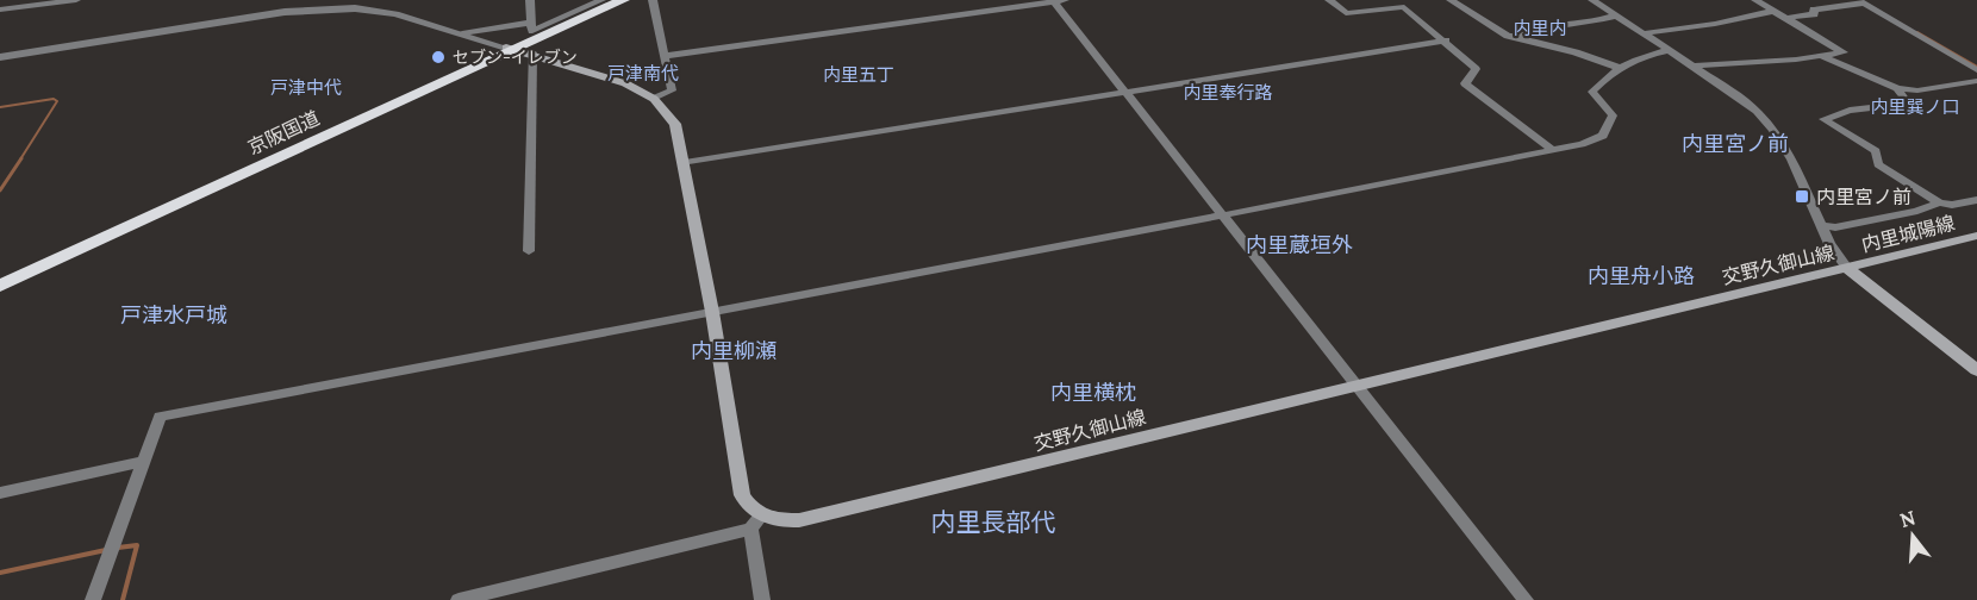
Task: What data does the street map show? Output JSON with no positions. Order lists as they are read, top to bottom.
{
  "streets": {
    "highway": ["京阪国道"],
    "main road": ["内里城陽線", "交野久御山線"]
  },
  "crossings": [
    ["内里城陽線", "交野久御山線"]
  ],
  "districts": [
    "内里内",
    "戸津南代",
    "内里五丁",
    "戸津中代",
    "内里奉行路",
    "内里巽ノ口",
    "内里宮ノ前",
    "内里蔵垣外",
    "内里舟小路",
    "戸津水戸城",
    "内里柳瀬",
    "内里横枕",
    "内里長部代"
  ],
  "places": {
    "other": ["セブン-イレブン"],
    "transit": ["内里宮ノ前"]
  },
  "north": "top"
}
